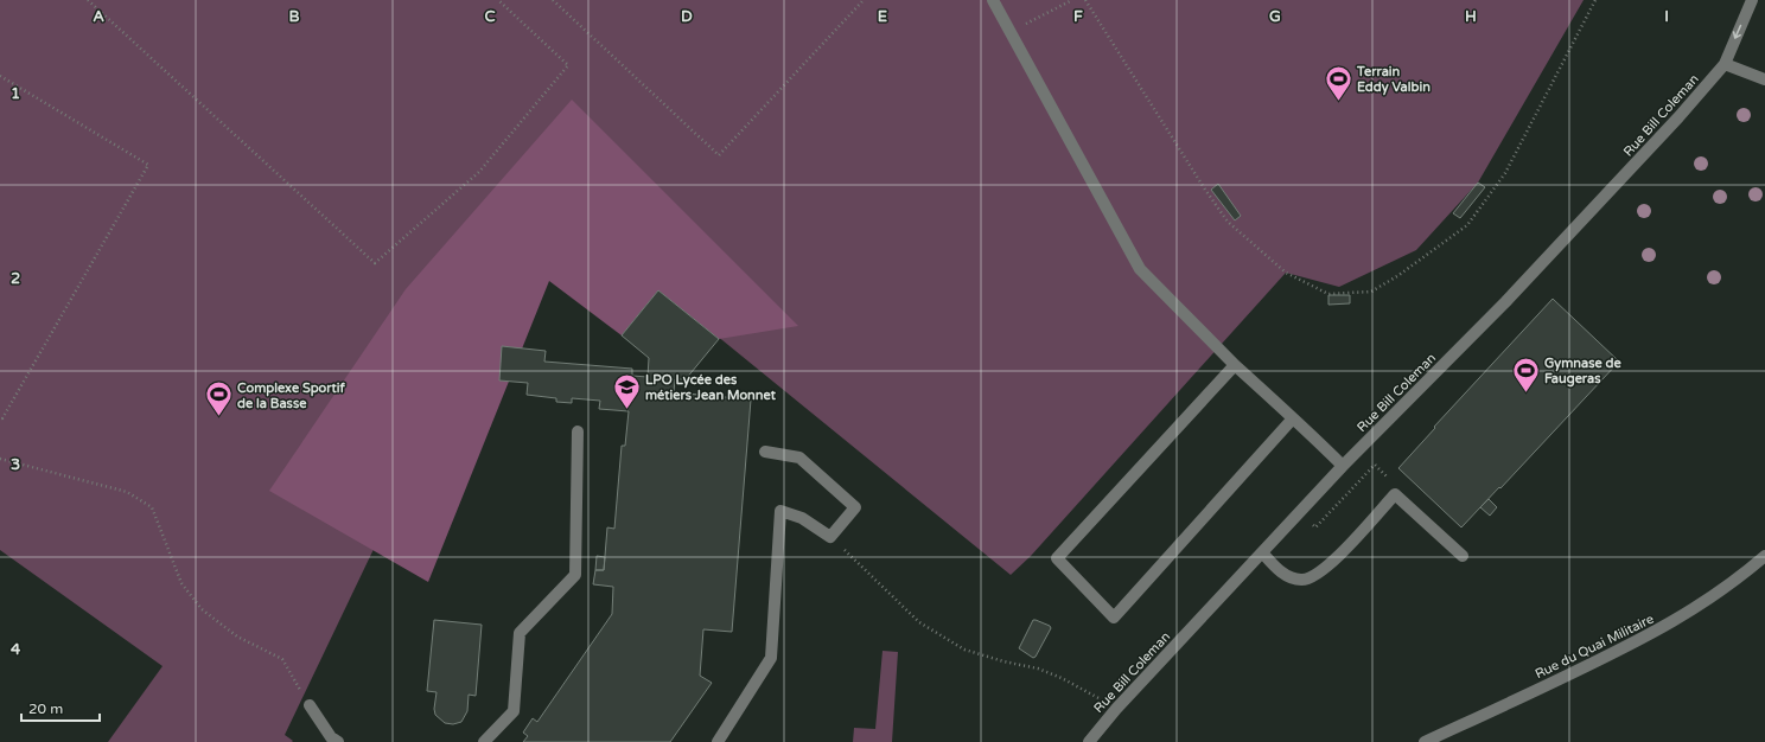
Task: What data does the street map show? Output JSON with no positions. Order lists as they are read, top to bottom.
{
  "streets": {
    "street": ["Rue Bill Coleman", "Rue du Quai Militaire"]
  },
  "places": {
    "sports": ["Terrain Eddy Valbin", "Gymnase de Faugeras", "Complexe Sportif de la Basse"],
    "school or university": ["LPO Lycée des métiers Jean Monnet"]
  },
  "scale_bar": "20 m",
  "grid": {
    "columns": [
      "A",
      "B",
      "C",
      "D",
      "E",
      "F",
      "G",
      "H",
      "I"
    ],
    "rows": [
      "1",
      "2",
      "3",
      "4"
    ]
  }
}
